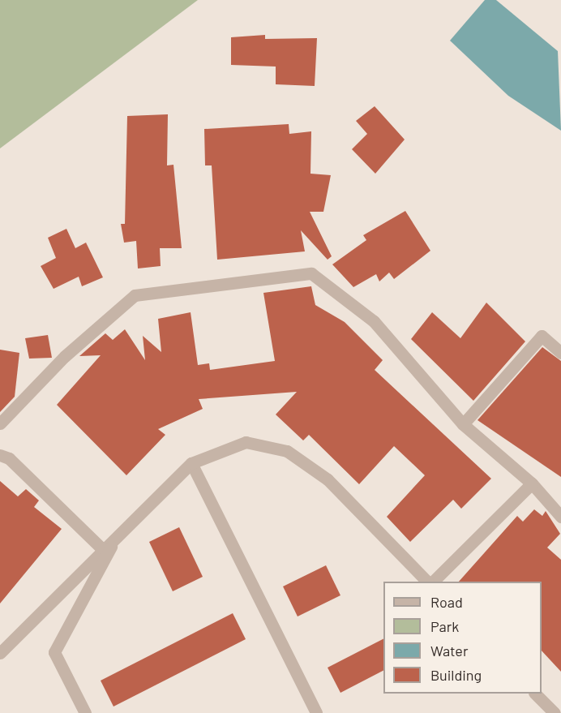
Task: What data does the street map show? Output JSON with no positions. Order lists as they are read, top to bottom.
{
  "legend": [
    "Road",
    "Park",
    "Water",
    "Building"
  ]
}
